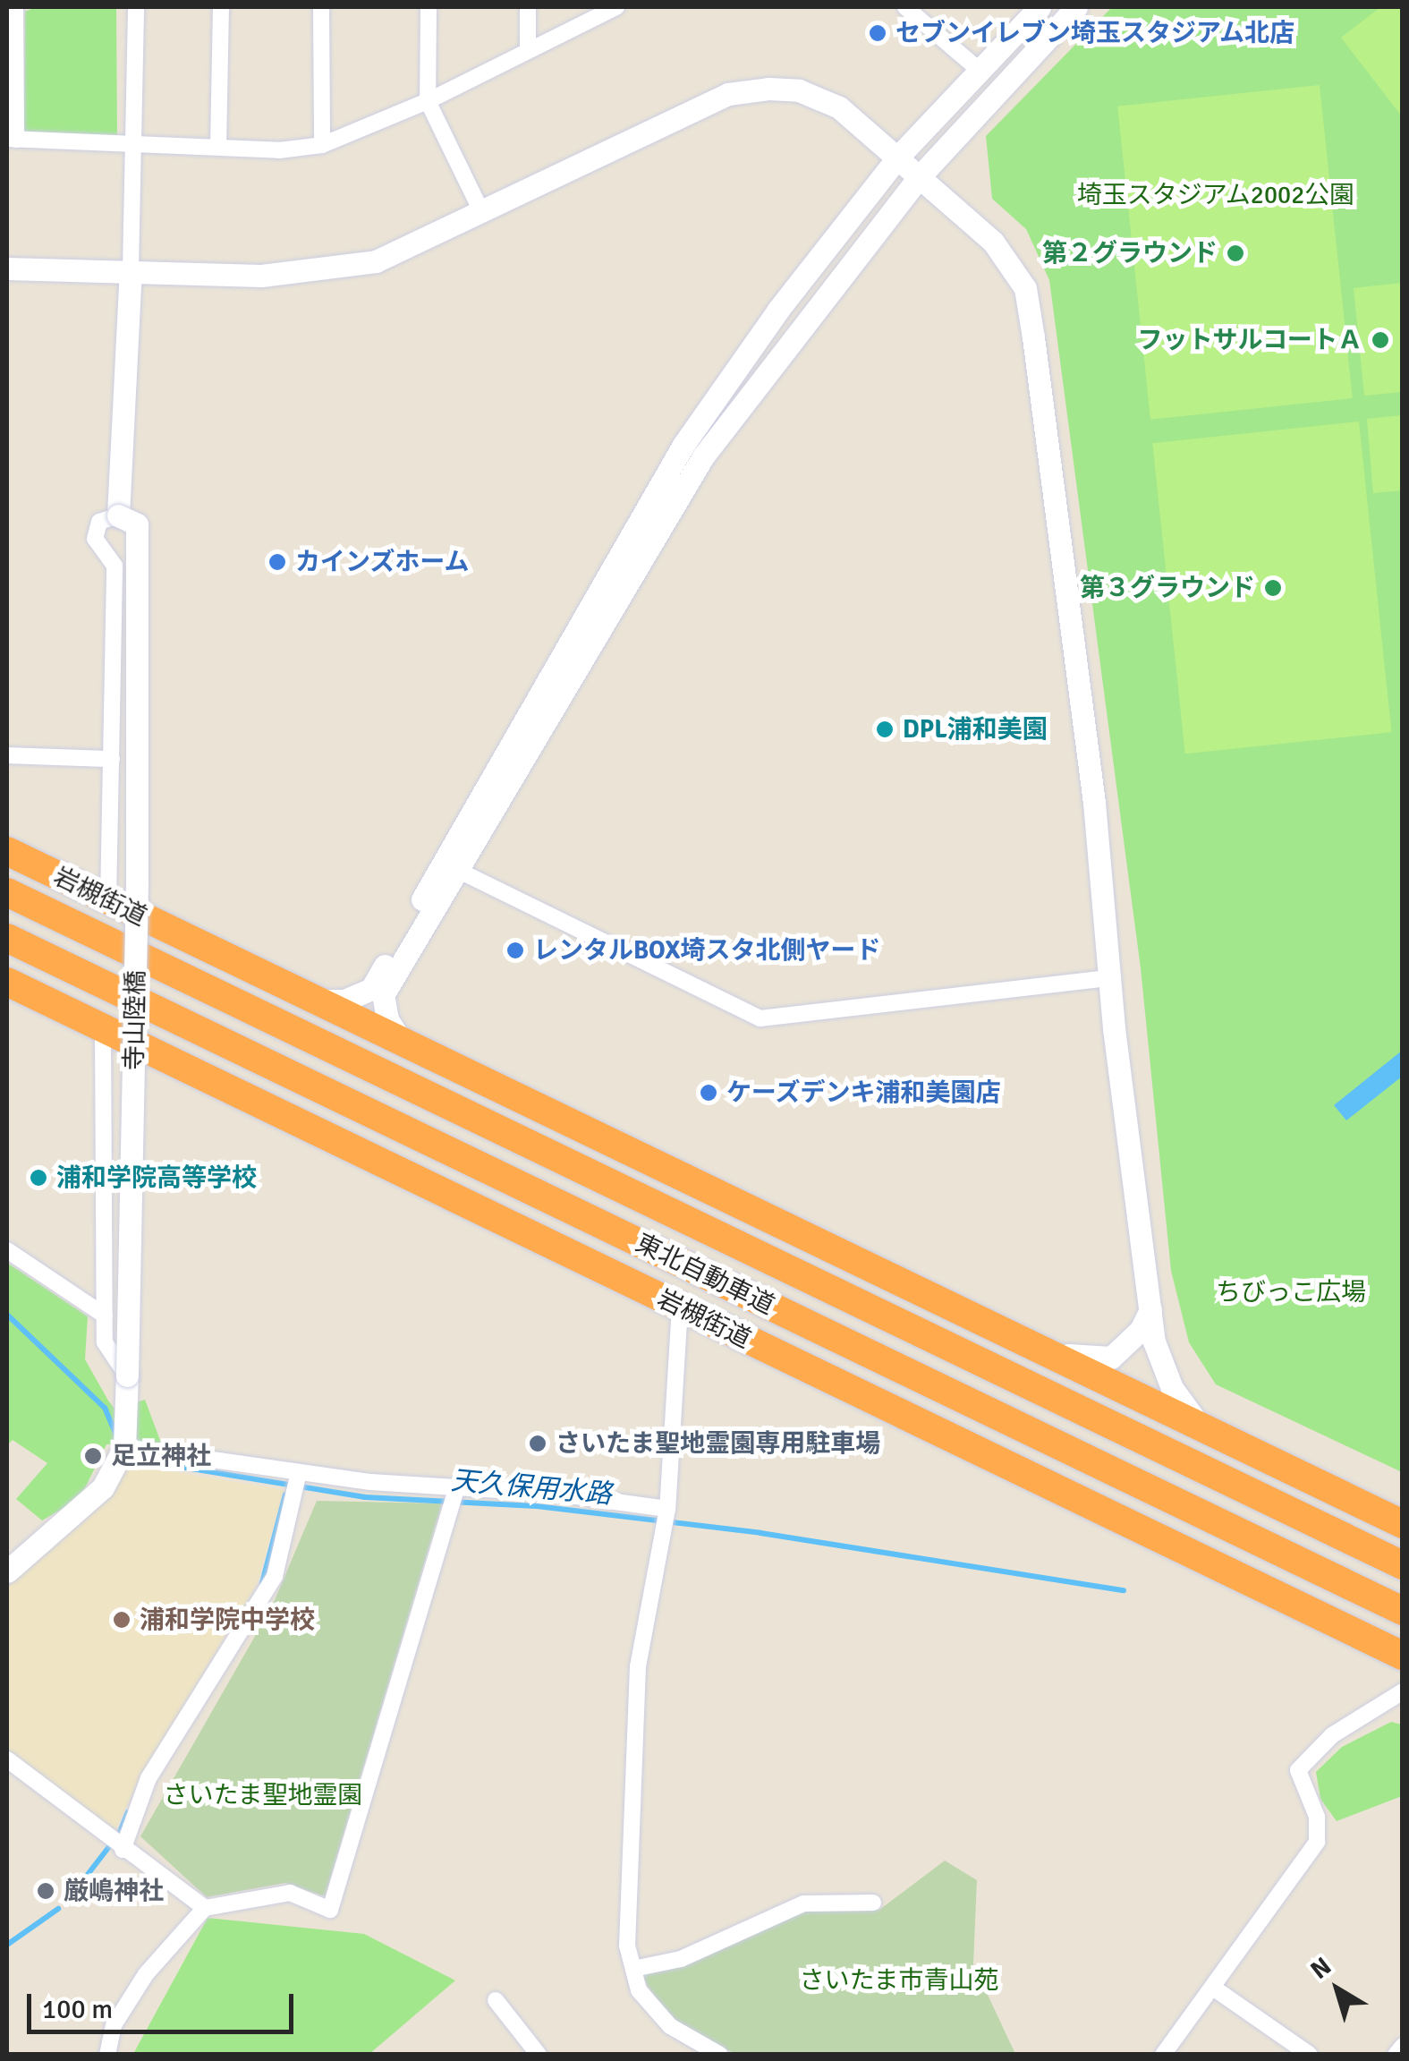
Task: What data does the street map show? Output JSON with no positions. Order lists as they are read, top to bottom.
{
  "streets": {
    "highway": ["岩槻街道", "東北自動車道"],
    "street": ["寺山陸橋"]
  },
  "water": ["天久保用水路"],
  "parks": [
    "埼玉スタジアム2002公園",
    "ちびっこ広場",
    "さいたま聖地霊園",
    "さいたま市青山苑"
  ],
  "places": [
    "セブンイレブン埼玉スタジアム北店",
    "第２グラウンド",
    "フットサルコートＡ",
    "カインズホーム",
    "第３グラウンド",
    "DPL浦和美園",
    "レンタルBOX埼スタ北側ヤード",
    "ケーズデンキ浦和美園店",
    "浦和学院高等学校",
    "さいたま聖地霊園専用駐車場",
    "足立神社",
    "浦和学院中学校",
    "厳嶋神社"
  ],
  "scale_bar": "100 m",
  "north": "top left"
}
